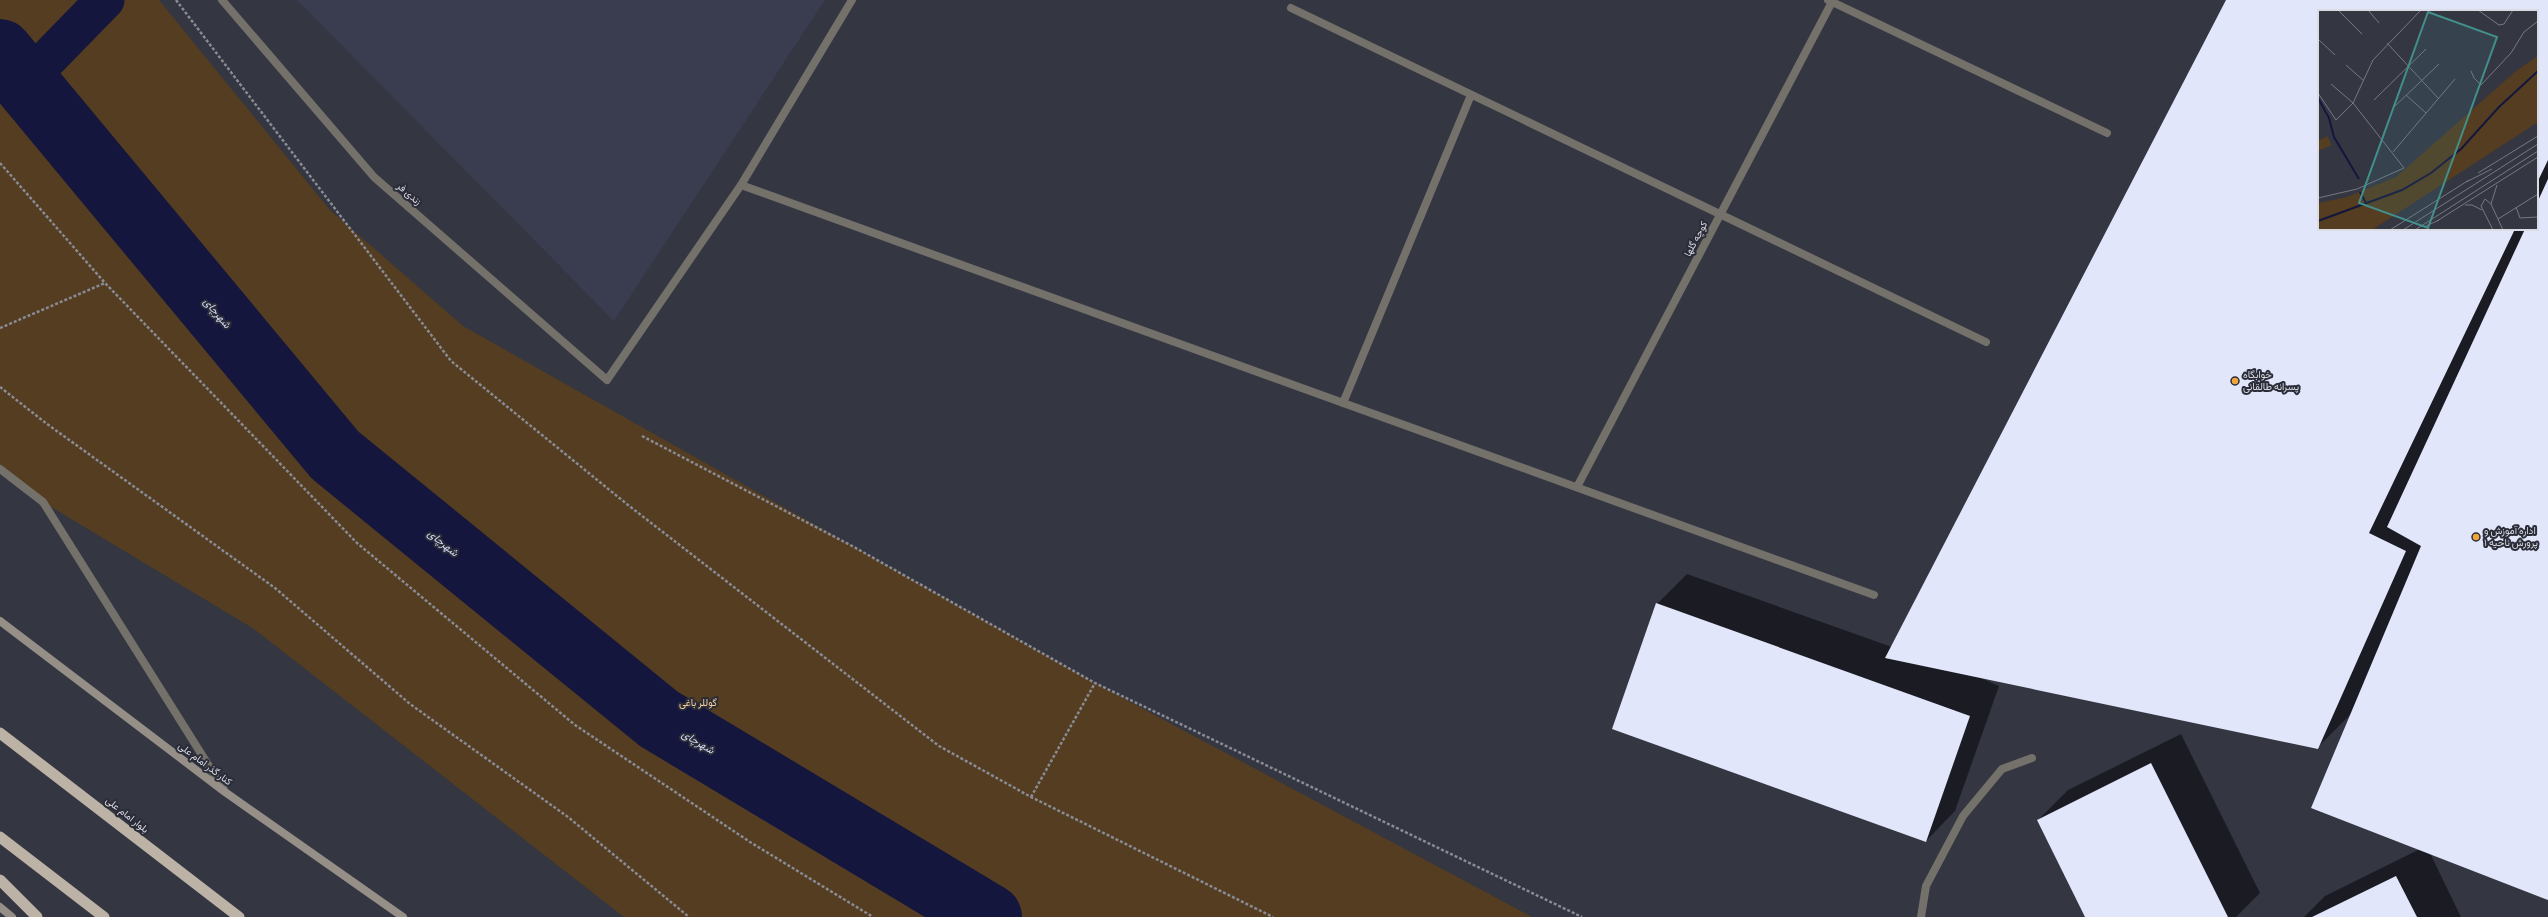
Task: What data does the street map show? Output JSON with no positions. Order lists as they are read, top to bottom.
{
  "streets": {
    "highway": ["بلوار امام علی"],
    "main road": ["کنار گذر امام علی"],
    "street": ["زندی فر", "کوچه گلها"]
  },
  "water": ["شهرچای"],
  "parks": ["گوللر باغی"],
  "places": ["خوابگاه پسرانه طالقانی", "اداره آموزش و پرورش ناحیه ۱"]
}
